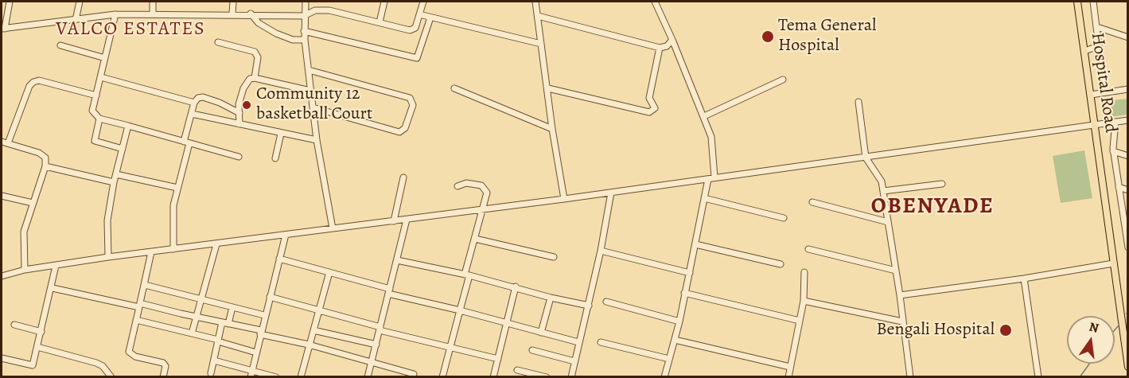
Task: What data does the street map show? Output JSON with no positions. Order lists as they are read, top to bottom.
{
  "streets": {
    "main road": ["Hospital Road"]
  },
  "districts": ["VALCO ESTATES", "OBENYADE"],
  "places": ["Tema General Hospital", "Community 12 basketball Court", "Bengali Hospital"],
  "north": "top"
}
